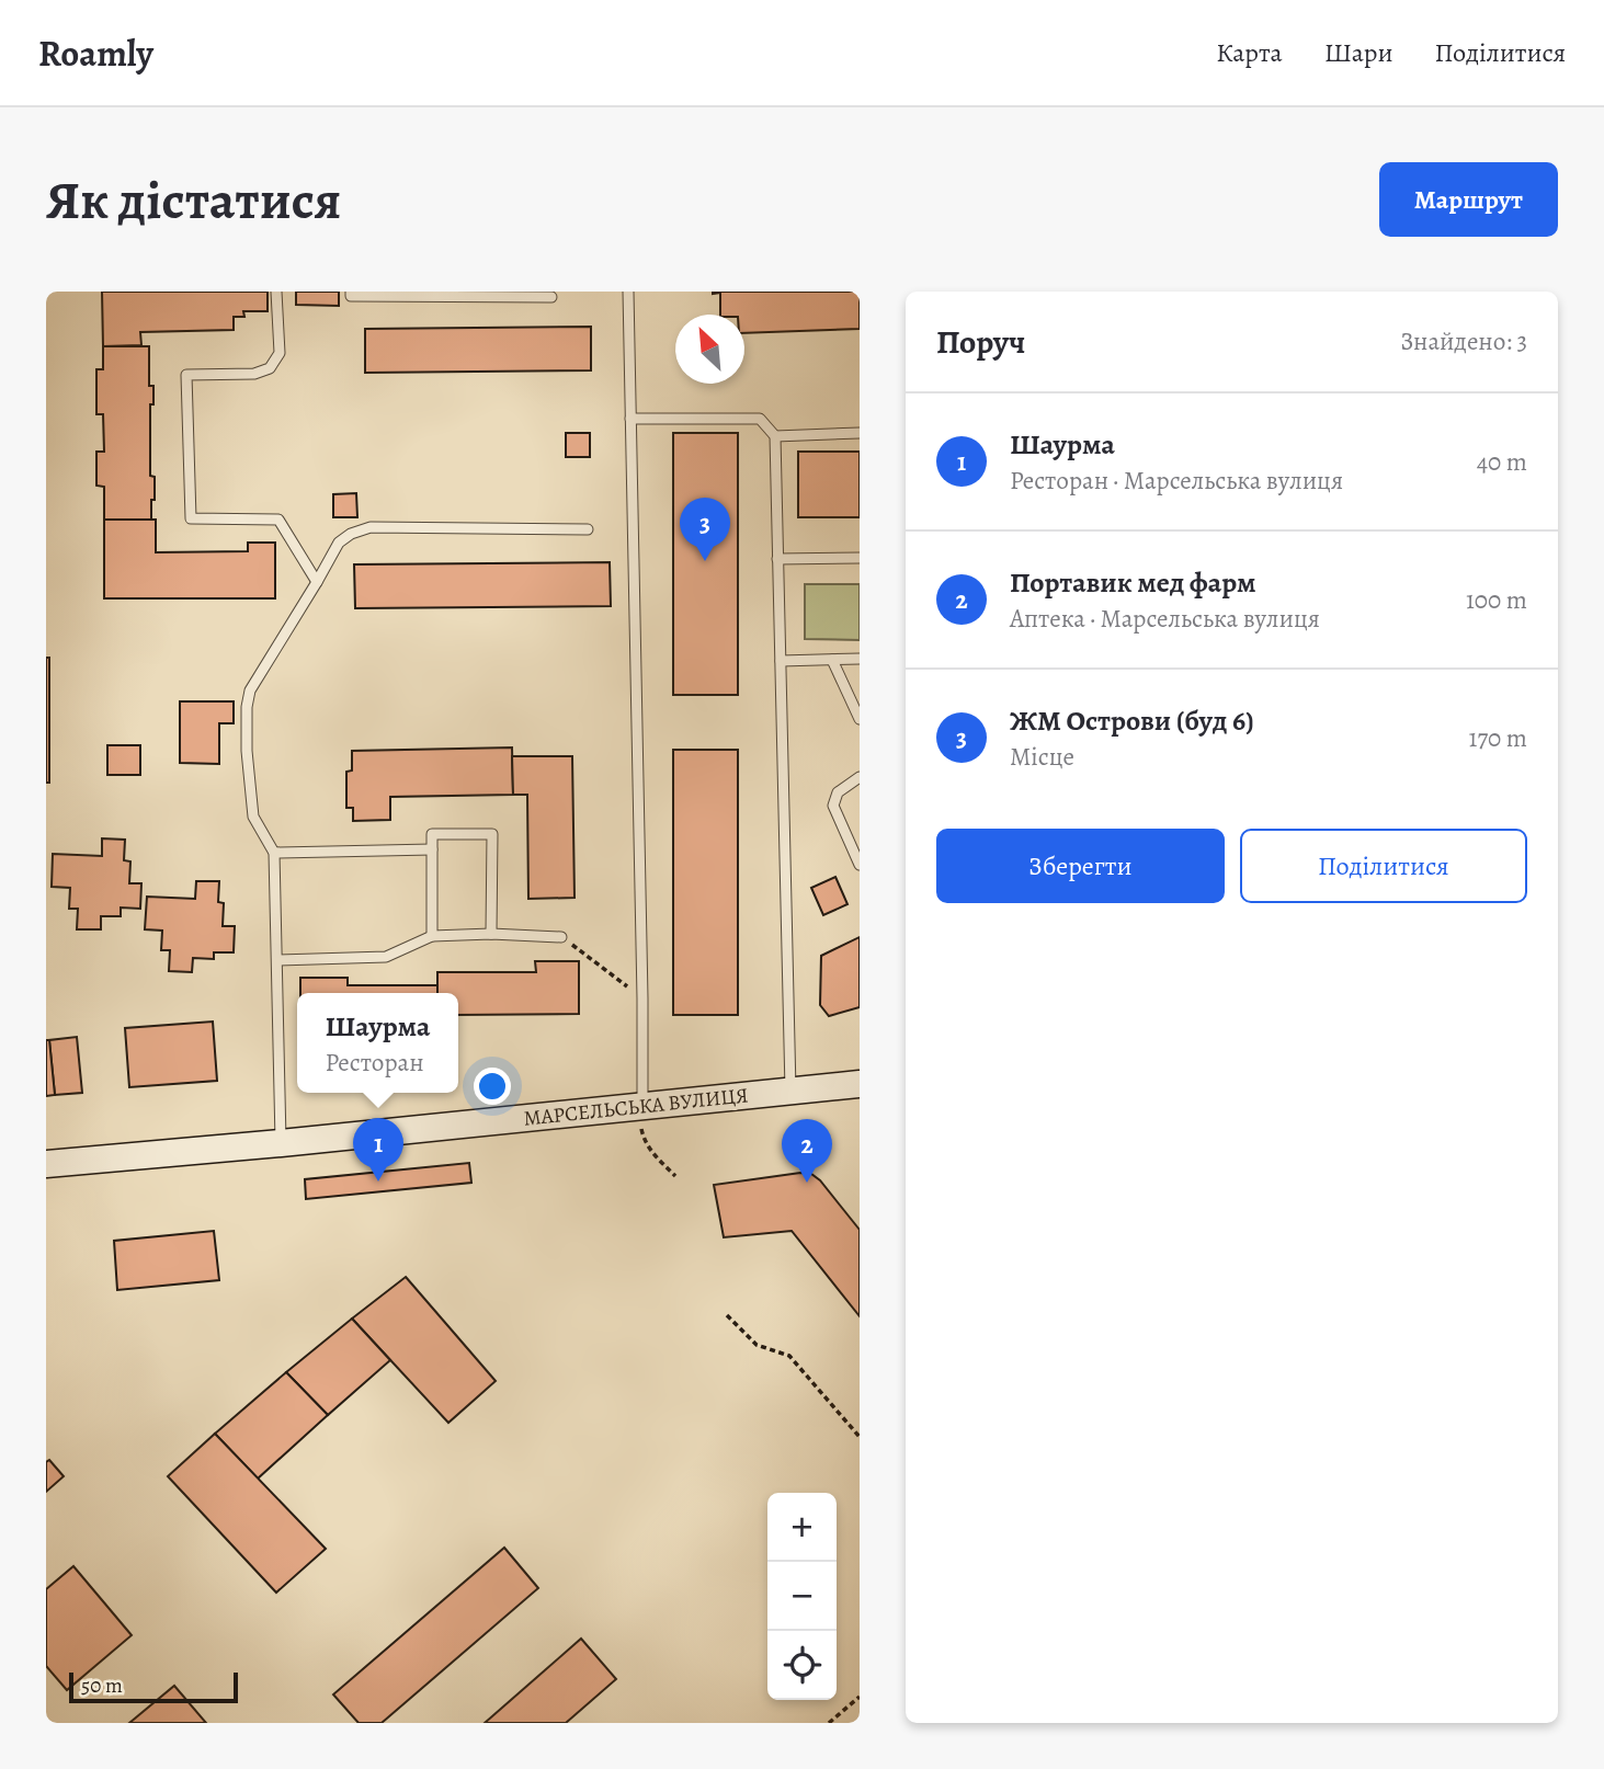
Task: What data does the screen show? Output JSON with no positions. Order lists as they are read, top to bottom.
{
  "streets": {
    "street": ["МАРСЕЛЬСЬКА ВУЛИЦЯ"]
  },
  "scale_bar": "50 m",
  "north": "top left",
  "page": {
    "header": "Roamly",
    "nav": ["Карта", "Шари", "Поділитися"],
    "buttons": [
      "Маршрут",
      ["Зберегти", "Поділитися"]
    ],
    "title": "Як дістатися",
    "heading": ["Поруч", "Знайдено: 3"],
    "list": [
      {
        "mark": "1",
        "name": "Шаурма",
        "note": "Ресторан · Марсельська вулиця",
        "value": "40 m"
      },
      {
        "mark": "2",
        "name": "Портавик мед фарм",
        "note": "Аптека · Марсельська вулиця",
        "value": "100 m"
      },
      {
        "mark": "3",
        "name": "ЖМ Острови (буд 6)",
        "note": "Місце",
        "value": "170 m"
      }
    ],
    "pins": ["3", "1", "2"],
    "popup": ["Шаурма", "Ресторан"],
    "map_buttons": ["+", "−"],
    "scale": "50 m"
  }
}
